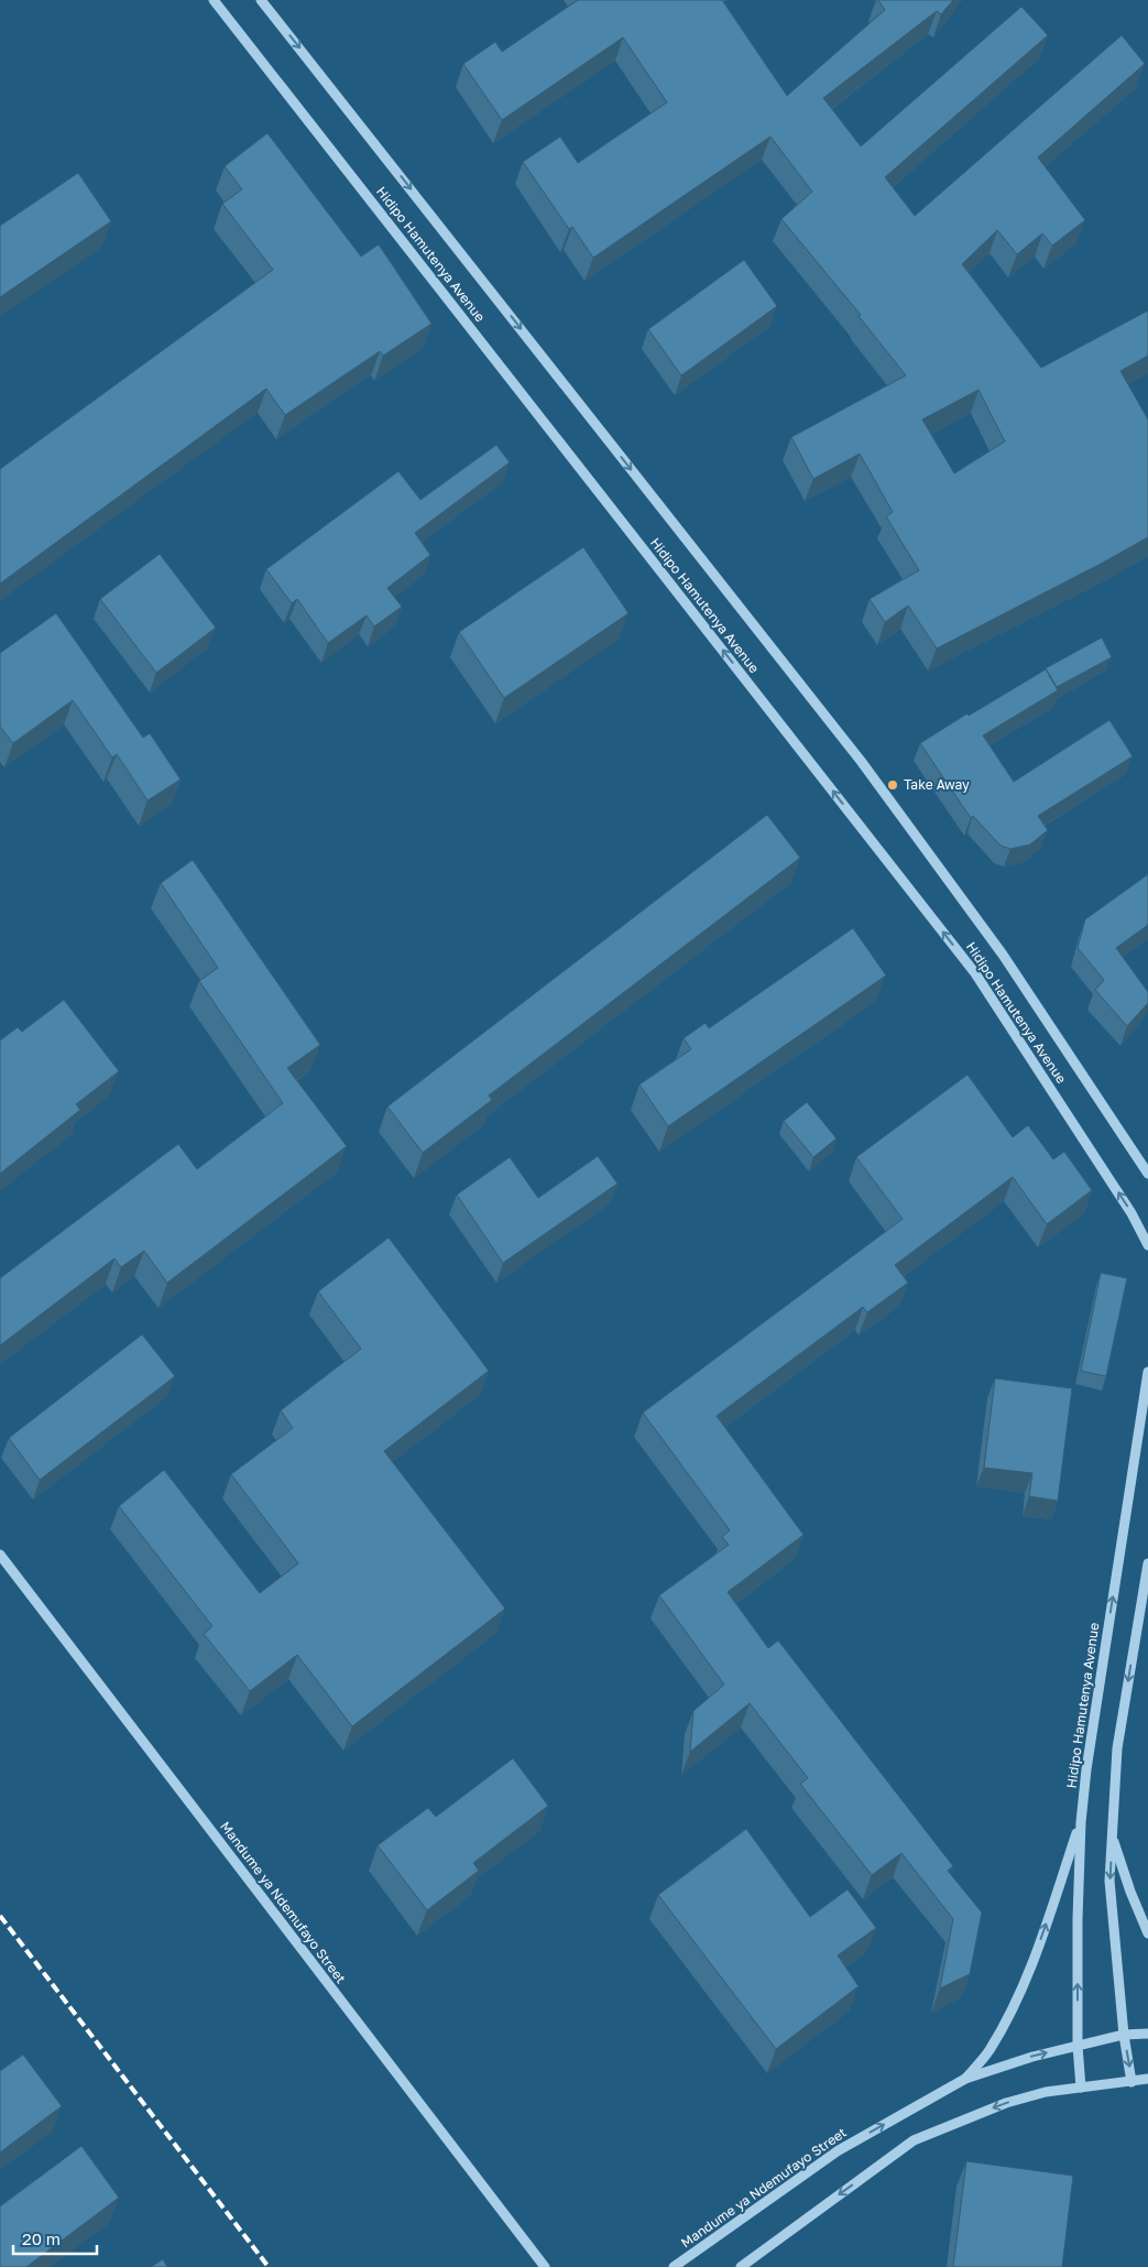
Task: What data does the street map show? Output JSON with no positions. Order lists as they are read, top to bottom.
{
  "streets": {
    "street": ["Hidipo Hamutenya Avenue", "Mandume ya Ndemufayo Street"]
  },
  "crossings": [
    ["Hidipo Hamutenya Avenue", "Mandume ya Ndemufayo Street"]
  ],
  "places": ["Take Away"],
  "scale_bar": "20 m"
}
